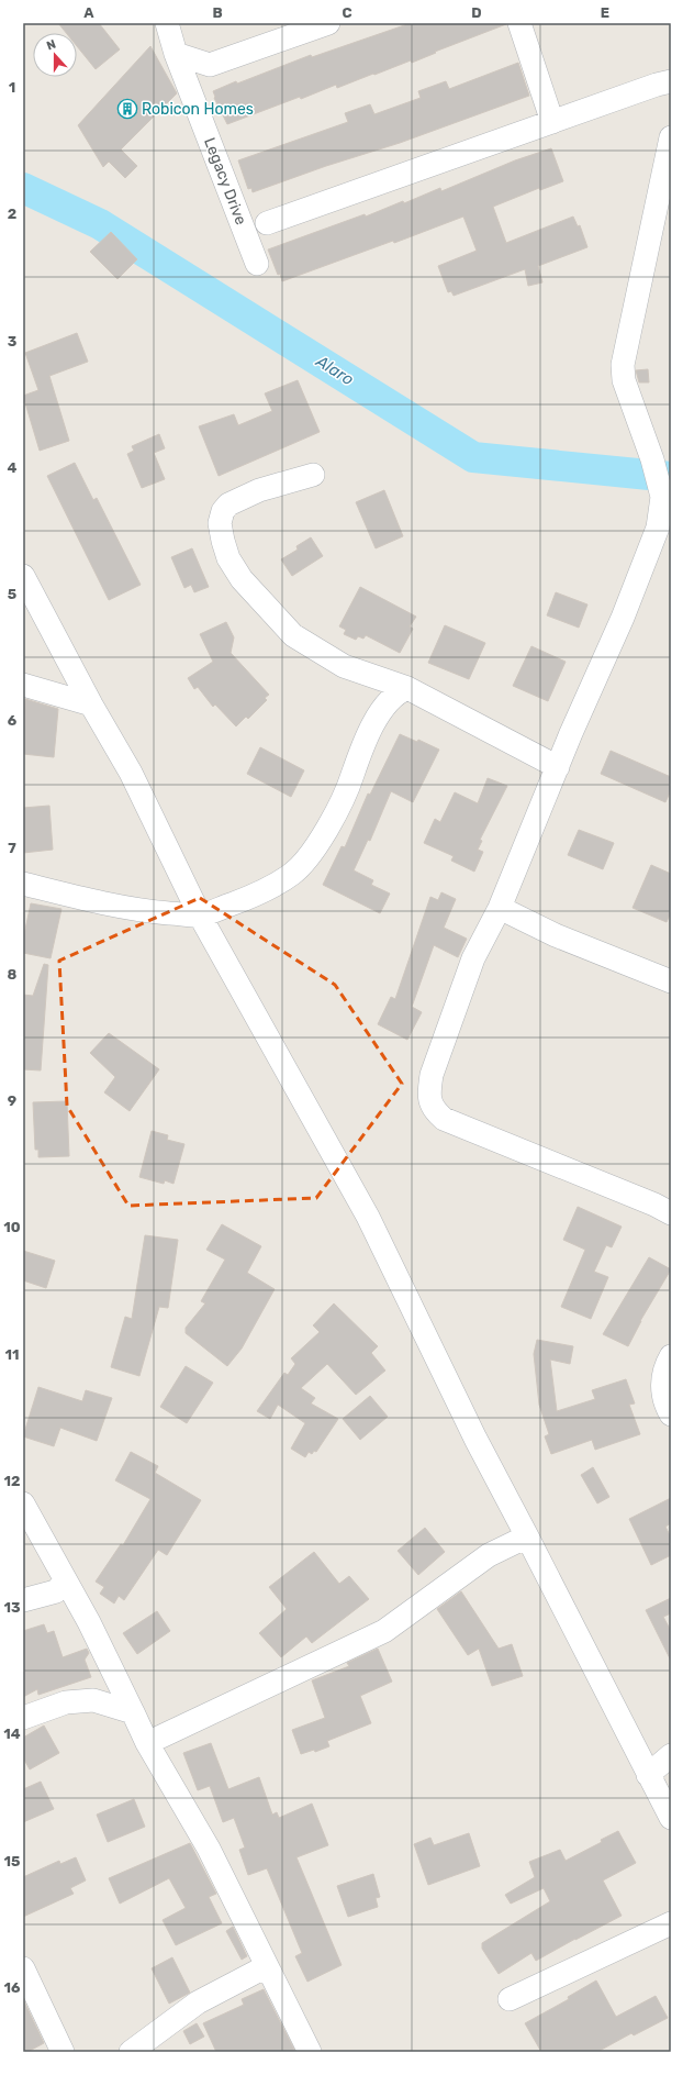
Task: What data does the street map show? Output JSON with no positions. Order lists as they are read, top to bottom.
{
  "streets": {
    "street": ["Legacy Drive"]
  },
  "water": ["Alaro"],
  "places": {
    "building": ["Robicon Homes"]
  },
  "north": "top",
  "grid": {
    "columns": [
      "A",
      "B",
      "C",
      "D",
      "E"
    ],
    "rows": [
      "1",
      "2",
      "3",
      "4",
      "5",
      "6",
      "7",
      "8",
      "9",
      "10",
      "11",
      "12",
      "13",
      "14",
      "15",
      "16"
    ]
  }
}
